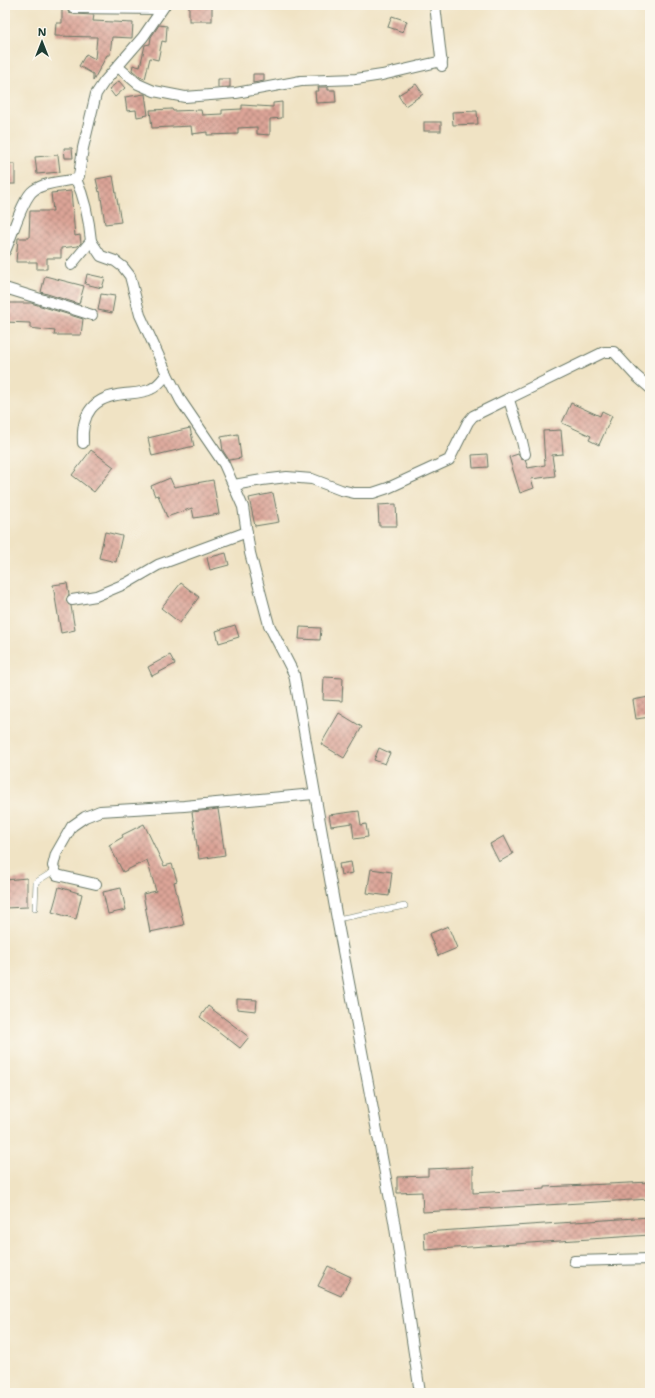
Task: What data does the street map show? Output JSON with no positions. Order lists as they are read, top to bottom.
{
  "north": "top"
}
